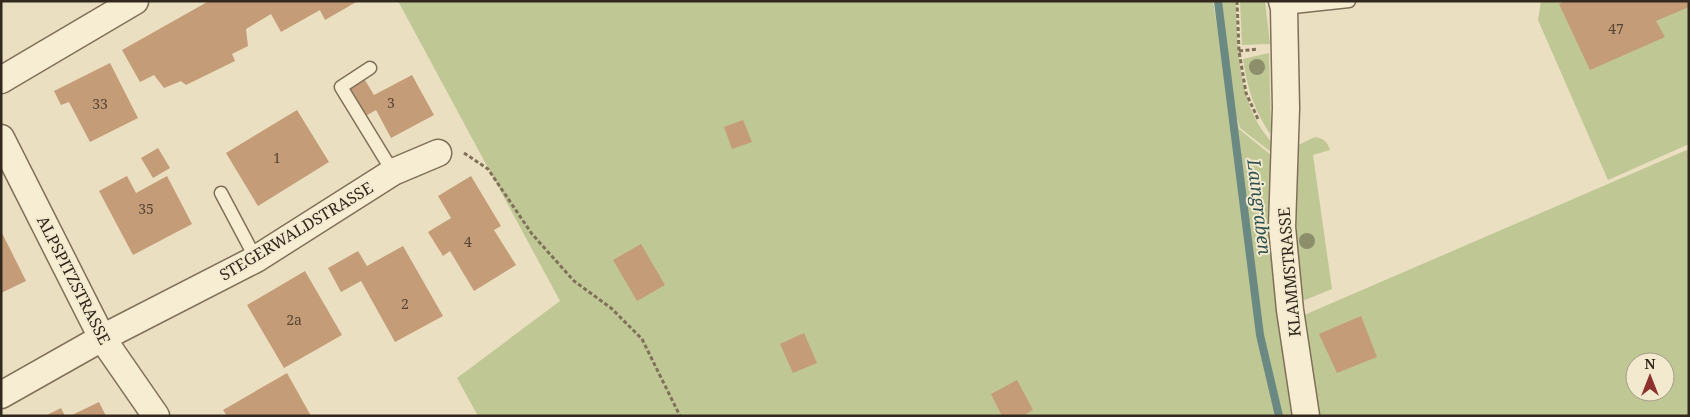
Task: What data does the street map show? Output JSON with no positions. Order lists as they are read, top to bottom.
{
  "streets": {
    "street": ["STEGERWALDSTRASSE", "KLAMMSTRASSE", "ALPSPITZSTRASSE"]
  },
  "crossings": [
    ["STEGERWALDSTRASSE", "ALPSPITZSTRASSE"]
  ],
  "water": ["Laingraben"],
  "house_numbers": [
    "47",
    "3",
    "33",
    "1",
    "35",
    "4",
    "2",
    "2a"
  ],
  "north": "top"
}
